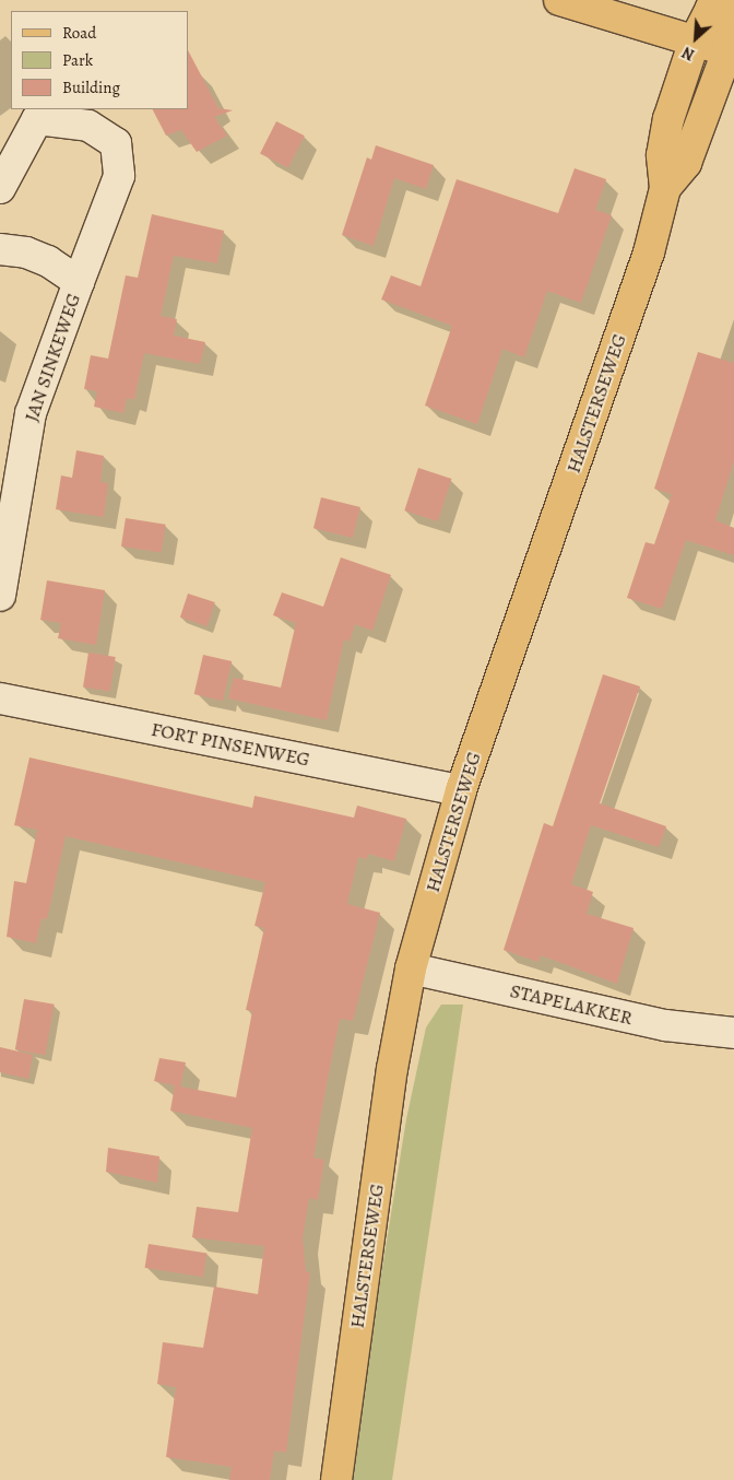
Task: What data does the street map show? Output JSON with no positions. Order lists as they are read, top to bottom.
{
  "streets": {
    "main road": ["HALSTERSEWEG"],
    "street": ["JAN SINKEWEG", "FORT PINSENWEG", "STAPELAKKER"]
  },
  "crossings": [
    ["HALSTERSEWEG", "FORT PINSENWEG"],
    ["HALSTERSEWEG", "STAPELAKKER"]
  ],
  "legend": ["Road", "Park", "Building"],
  "north": "bottom left"
}
